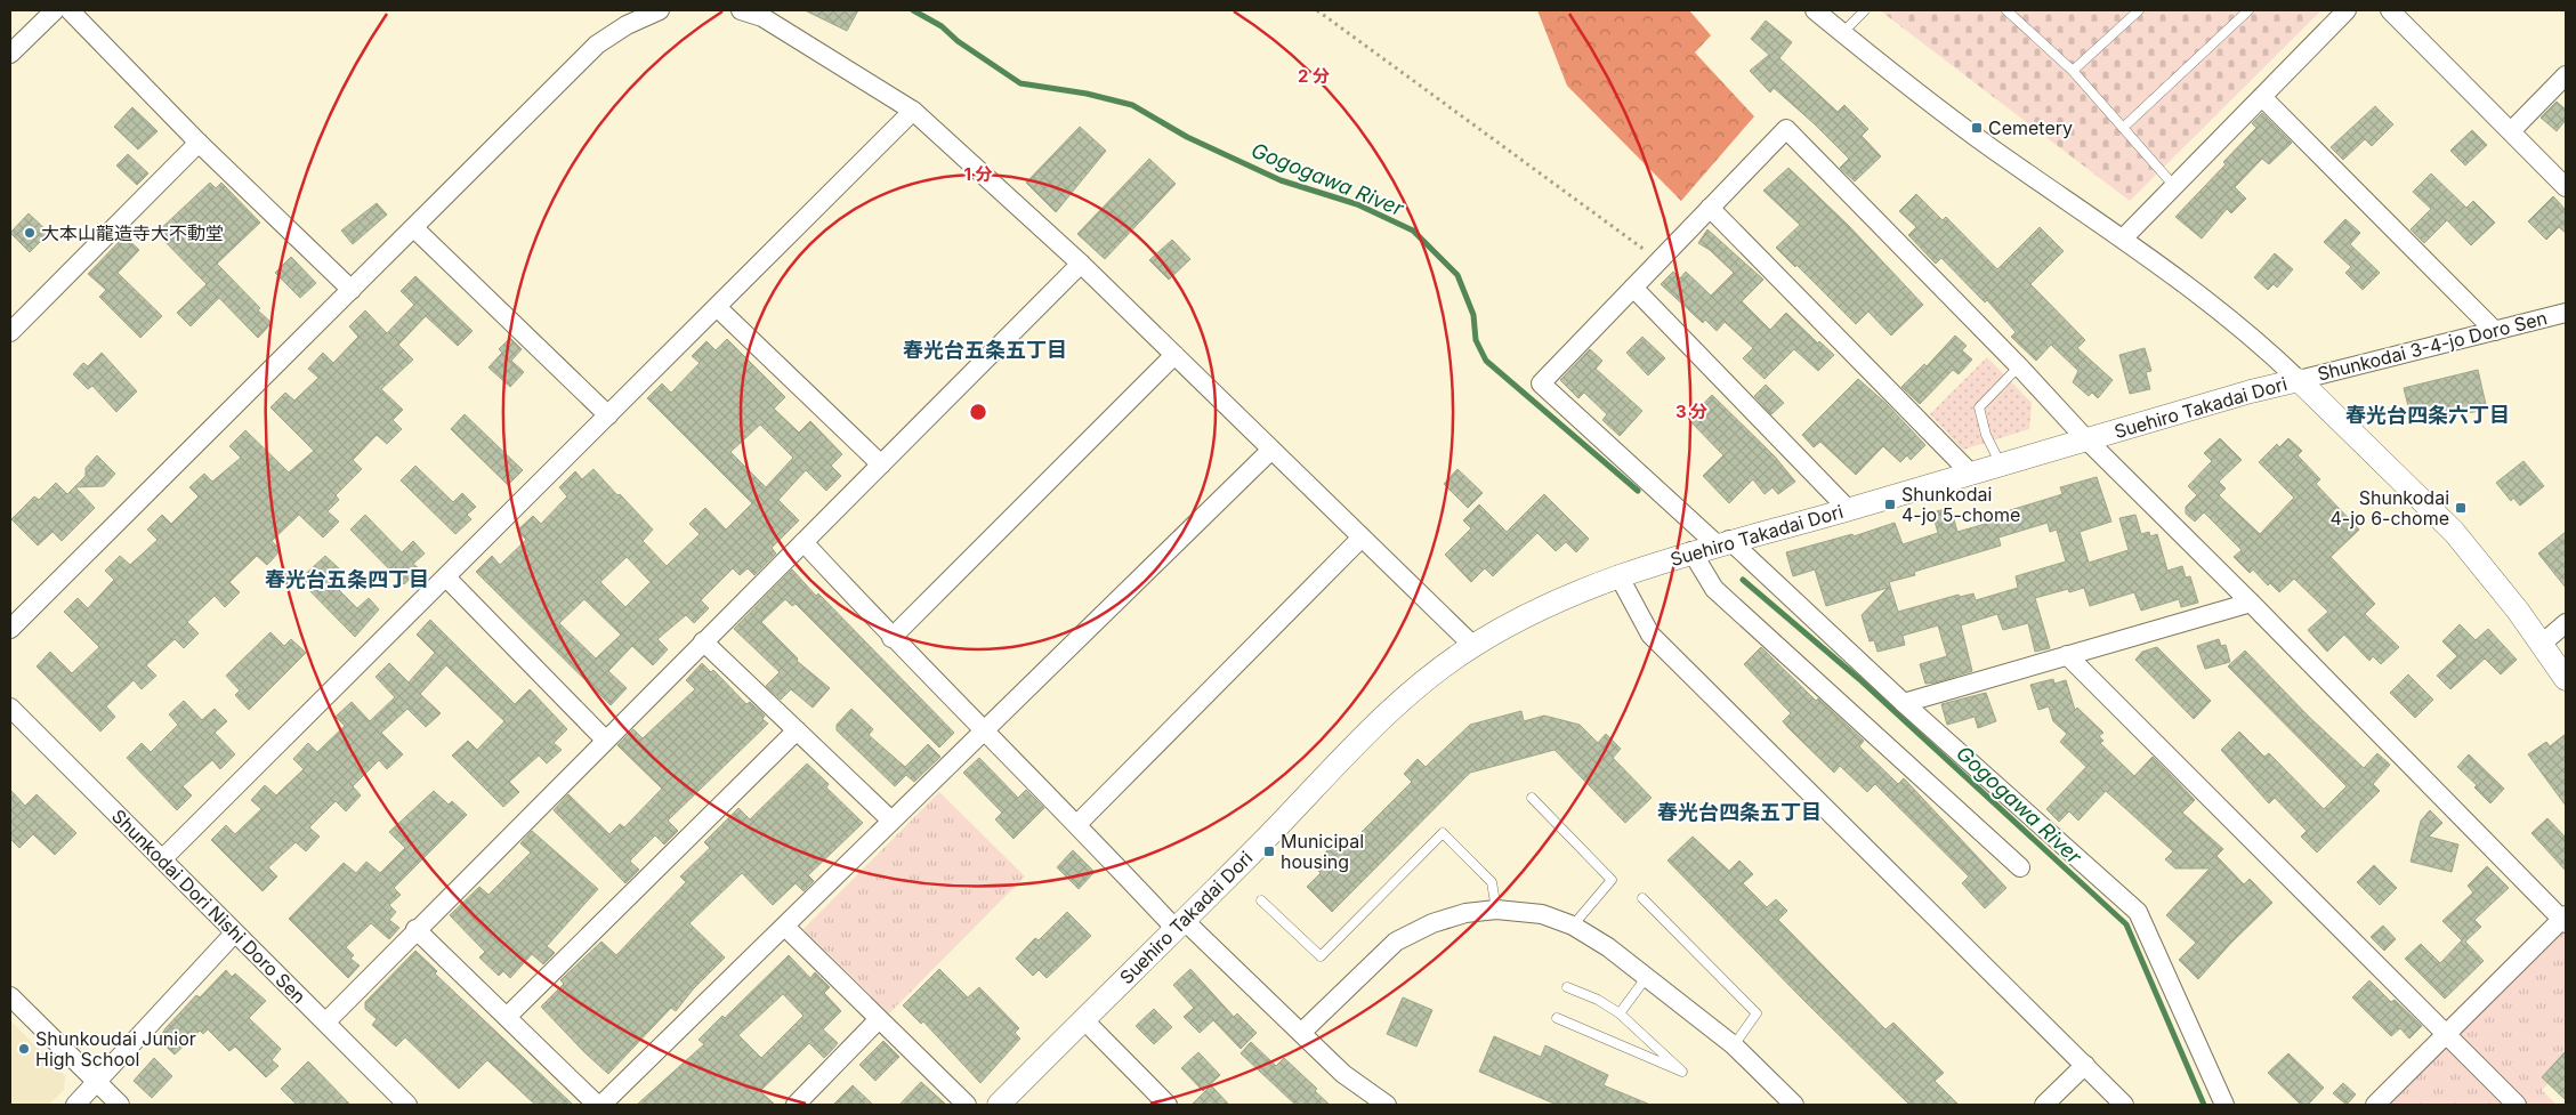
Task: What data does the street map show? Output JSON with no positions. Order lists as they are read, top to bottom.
{
  "streets": {
    "street": ["Shunkodai 3-4-jo Doro Sen", "Suehiro Takadai Dori", "Shunkodai Dori Nishi Doro Sen"]
  },
  "crossings": [
    ["Shunkodai 3-4-jo Doro Sen", "Suehiro Takadai Dori"]
  ],
  "districts": [
    "春光台五条五丁目",
    "春光台四条六丁目",
    "春光台五条四丁目",
    "春光台四条五丁目"
  ],
  "water": ["Gogogawa River"],
  "places": {
    "transit": [
      "Cemetery",
      "Shunkodai 4-jo 5-chome",
      "Shunkodai 4-jo 6-chome",
      "Municipal housing"
    ],
    "other": ["大本山龍造寺大不動堂", "Shunkoudai Junior High School"]
  },
  "rings": ["2 分", "1 分", "3 分"]
}
